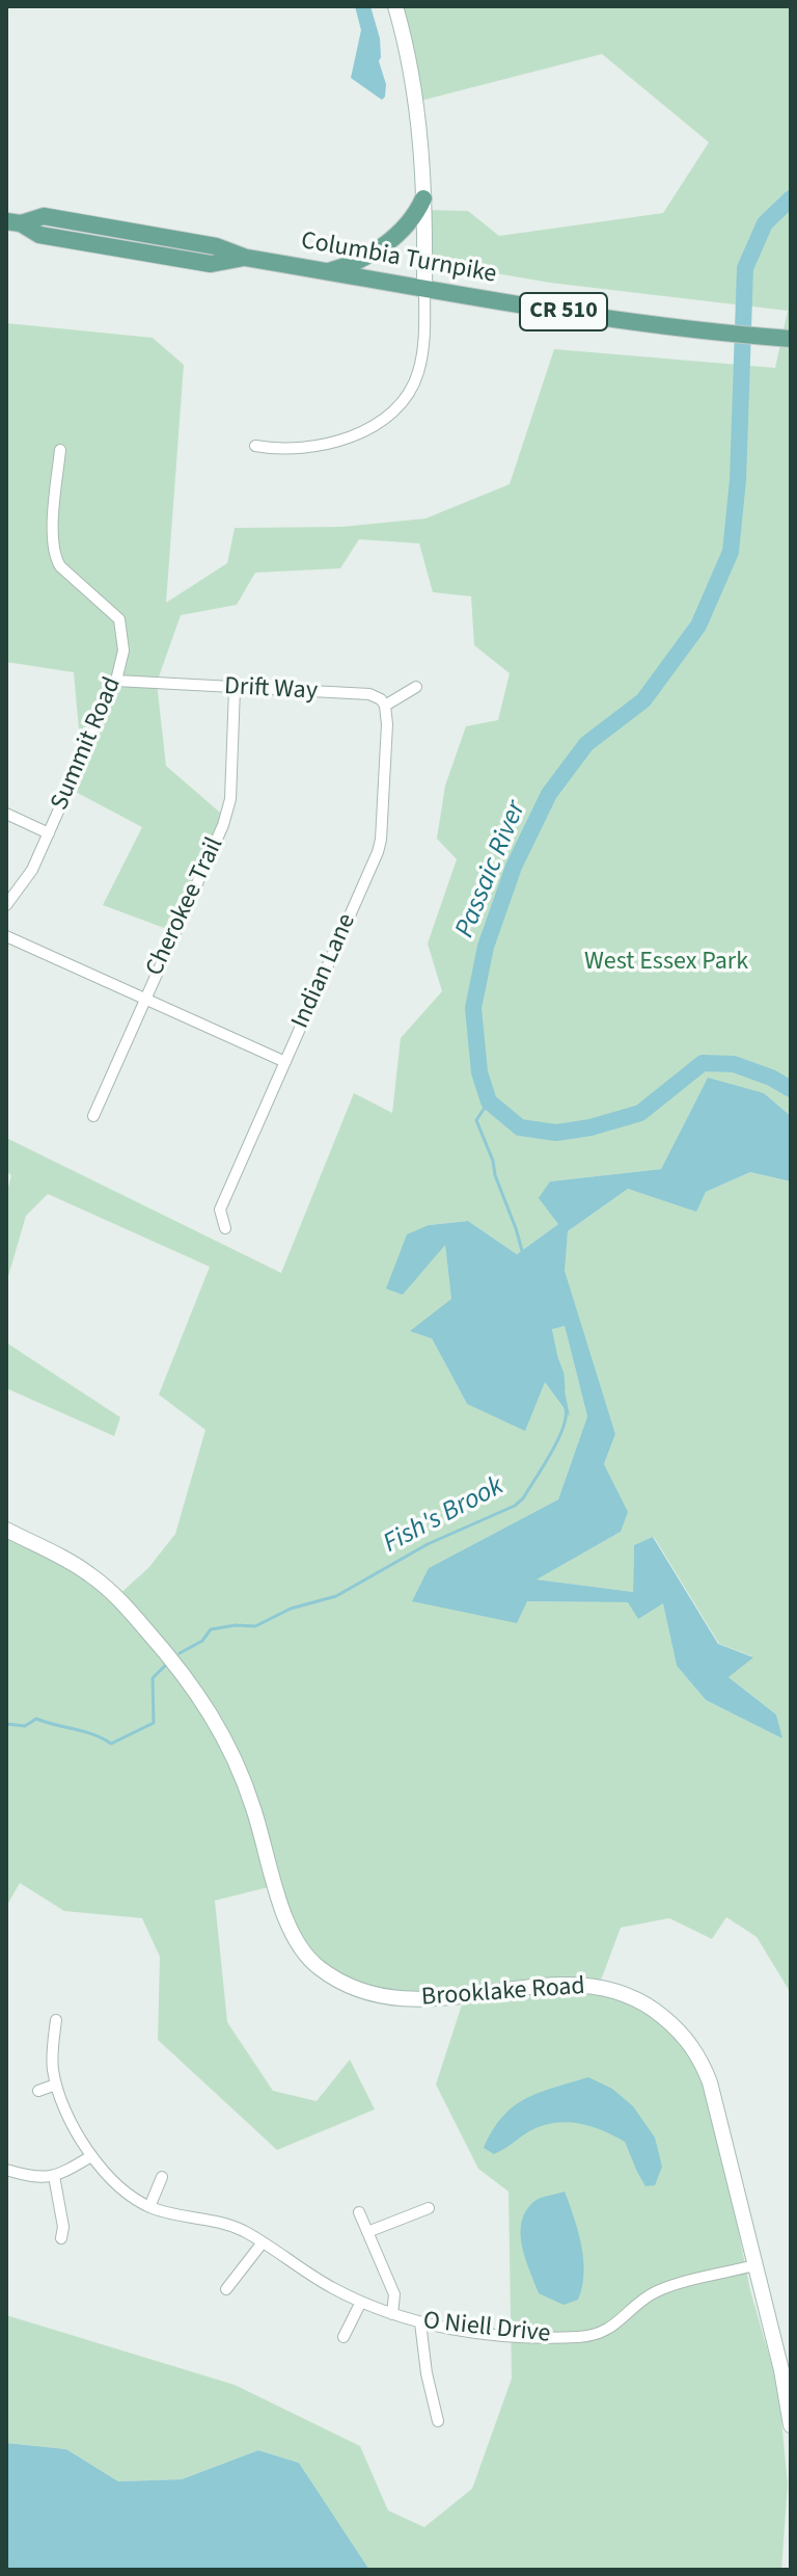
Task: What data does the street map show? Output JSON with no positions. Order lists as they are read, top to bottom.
{
  "streets": {
    "main road": ["Columbia Turnpike", "CR 510"],
    "street": [
      "Drift Way",
      "Summit Road",
      "Cherokee Trail",
      "Indian Lane",
      "Brooklake Road",
      "O Niell Drive"
    ]
  },
  "crossings": [
    ["Drift Way", "Summit Road"],
    ["Drift Way", "Cherokee Trail"],
    ["Drift Way", "Indian Lane"],
    ["Brooklake Road", "O Niell Drive"]
  ],
  "water": ["Passaic River", "Fish's Brook"],
  "parks": ["West Essex Park"]
}
